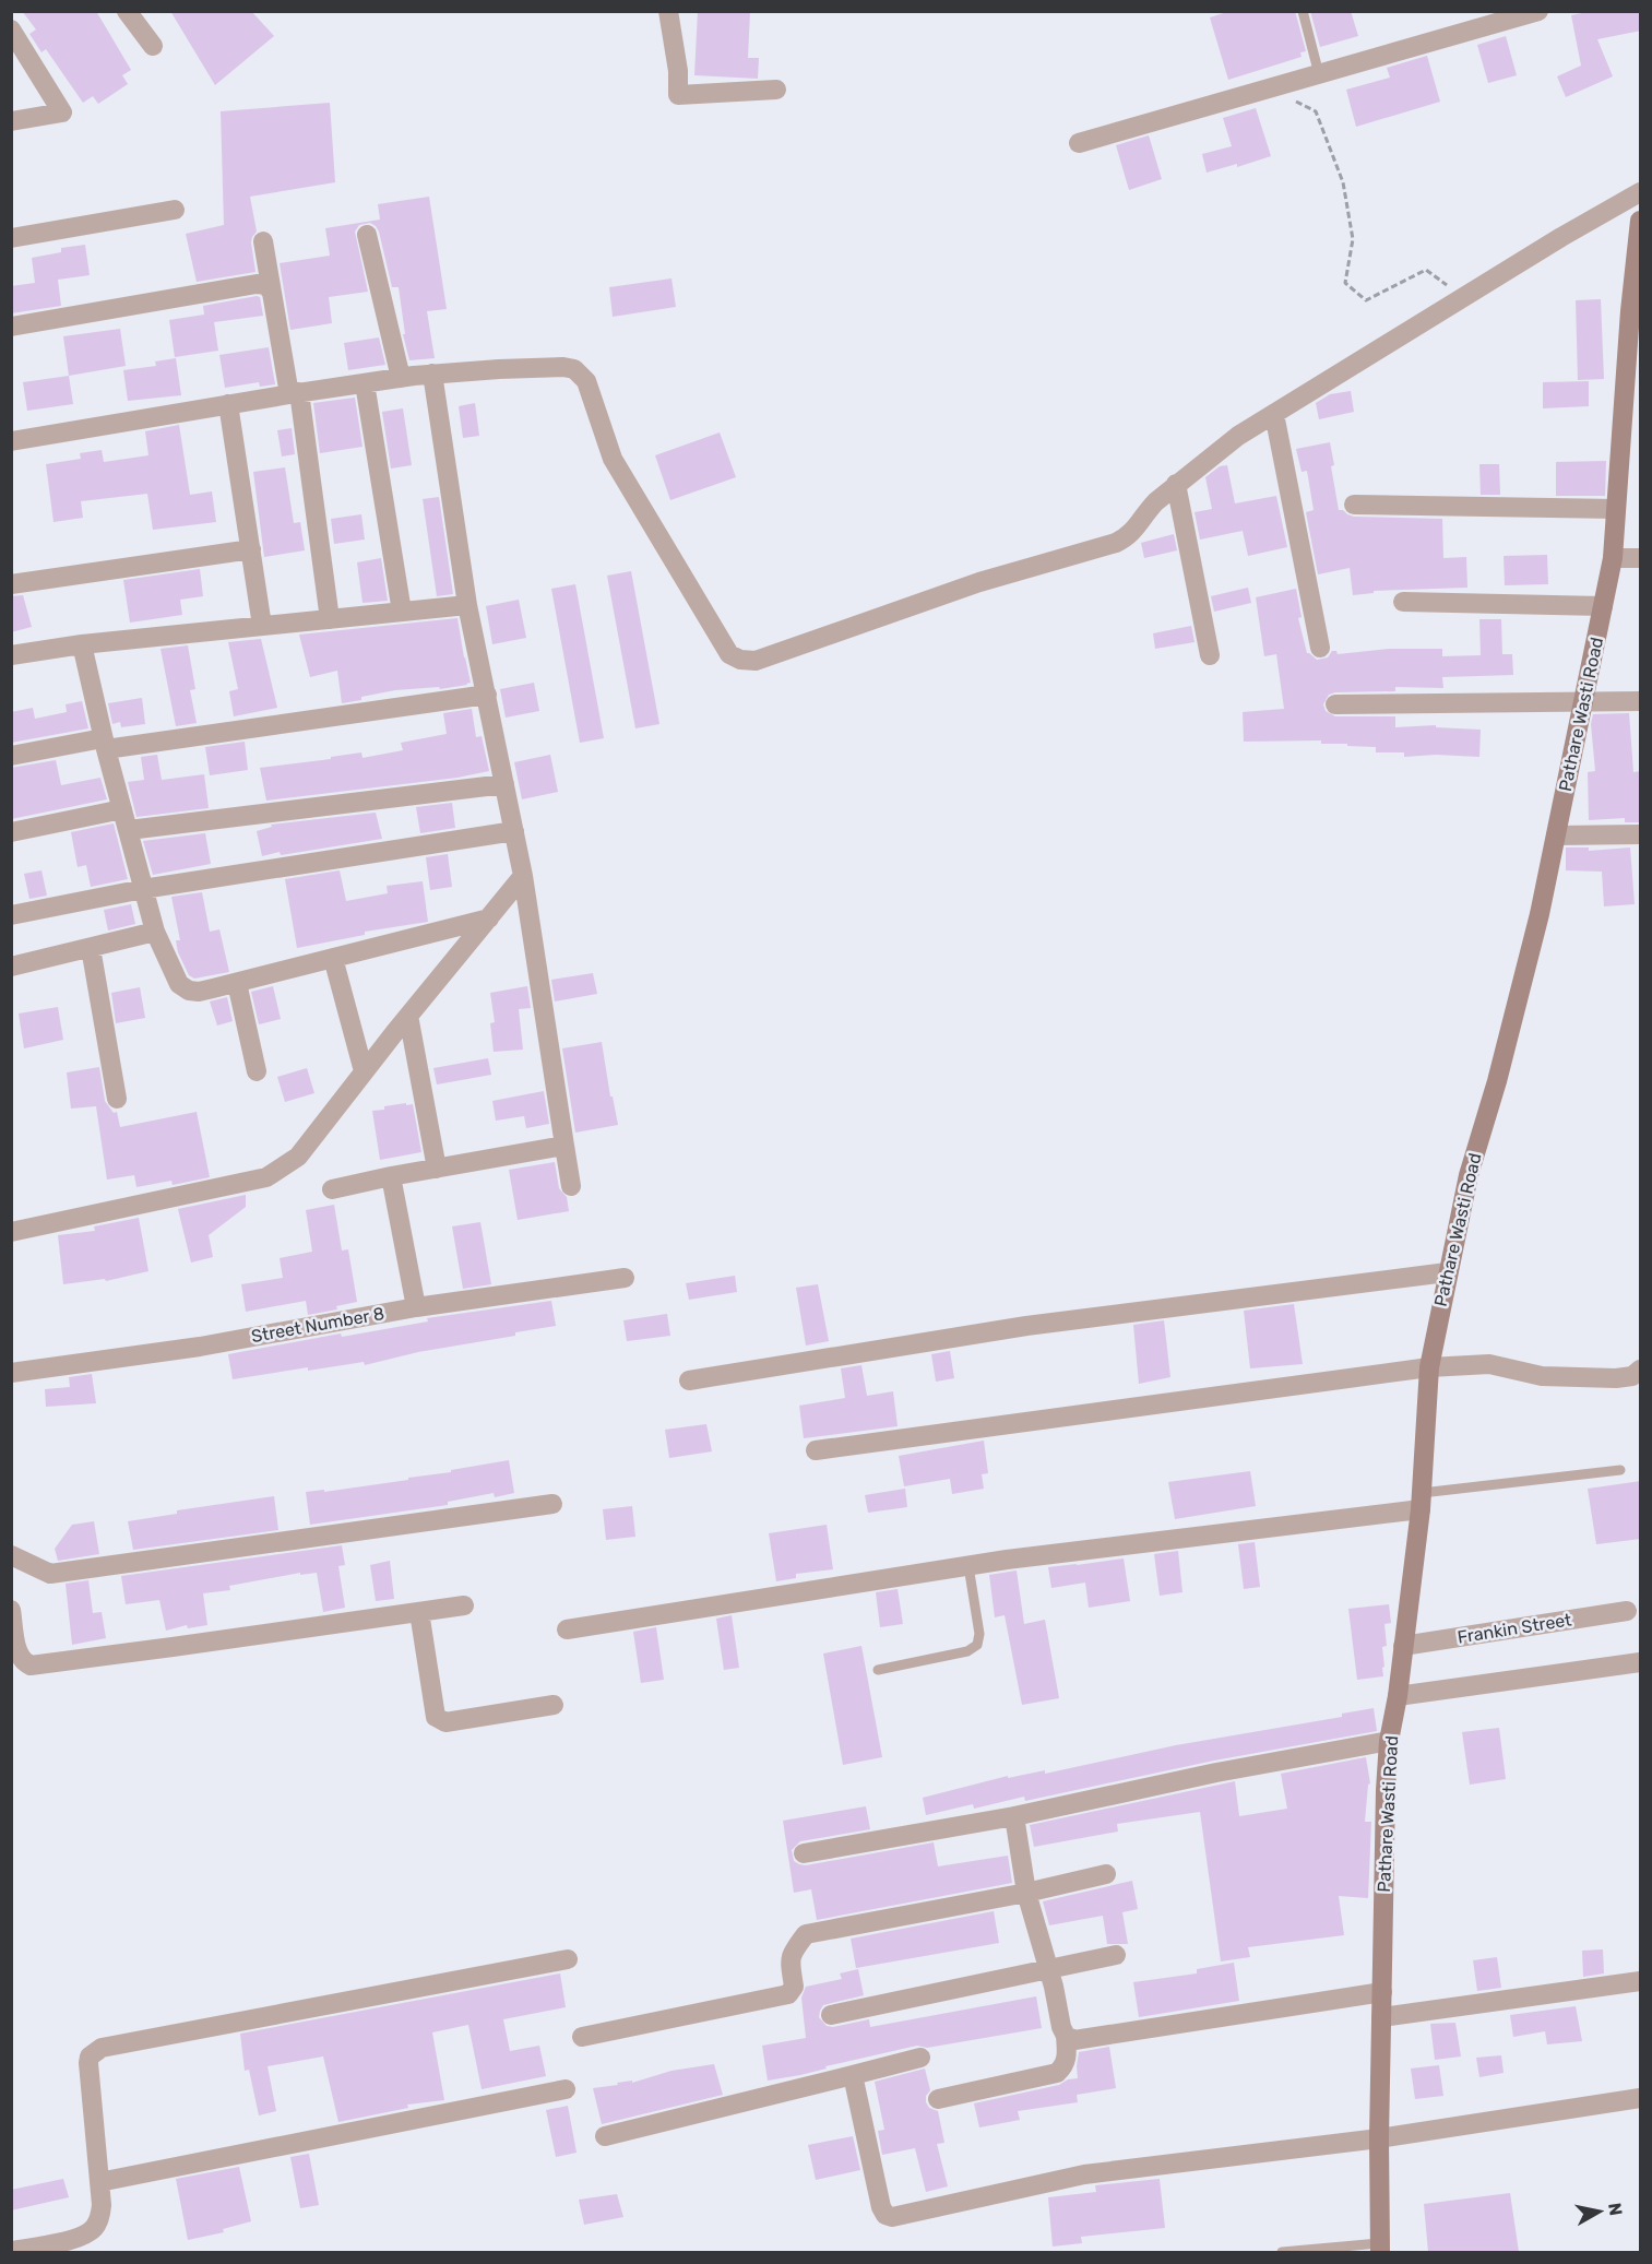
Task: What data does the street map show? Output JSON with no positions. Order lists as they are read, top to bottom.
{
  "streets": {
    "street": ["Pathare Wasti Road", "Street Number 8", "Frankin Street"]
  },
  "crossings": [
    ["Pathare Wasti Road", "Frankin Street"]
  ],
  "north": "right"
}
